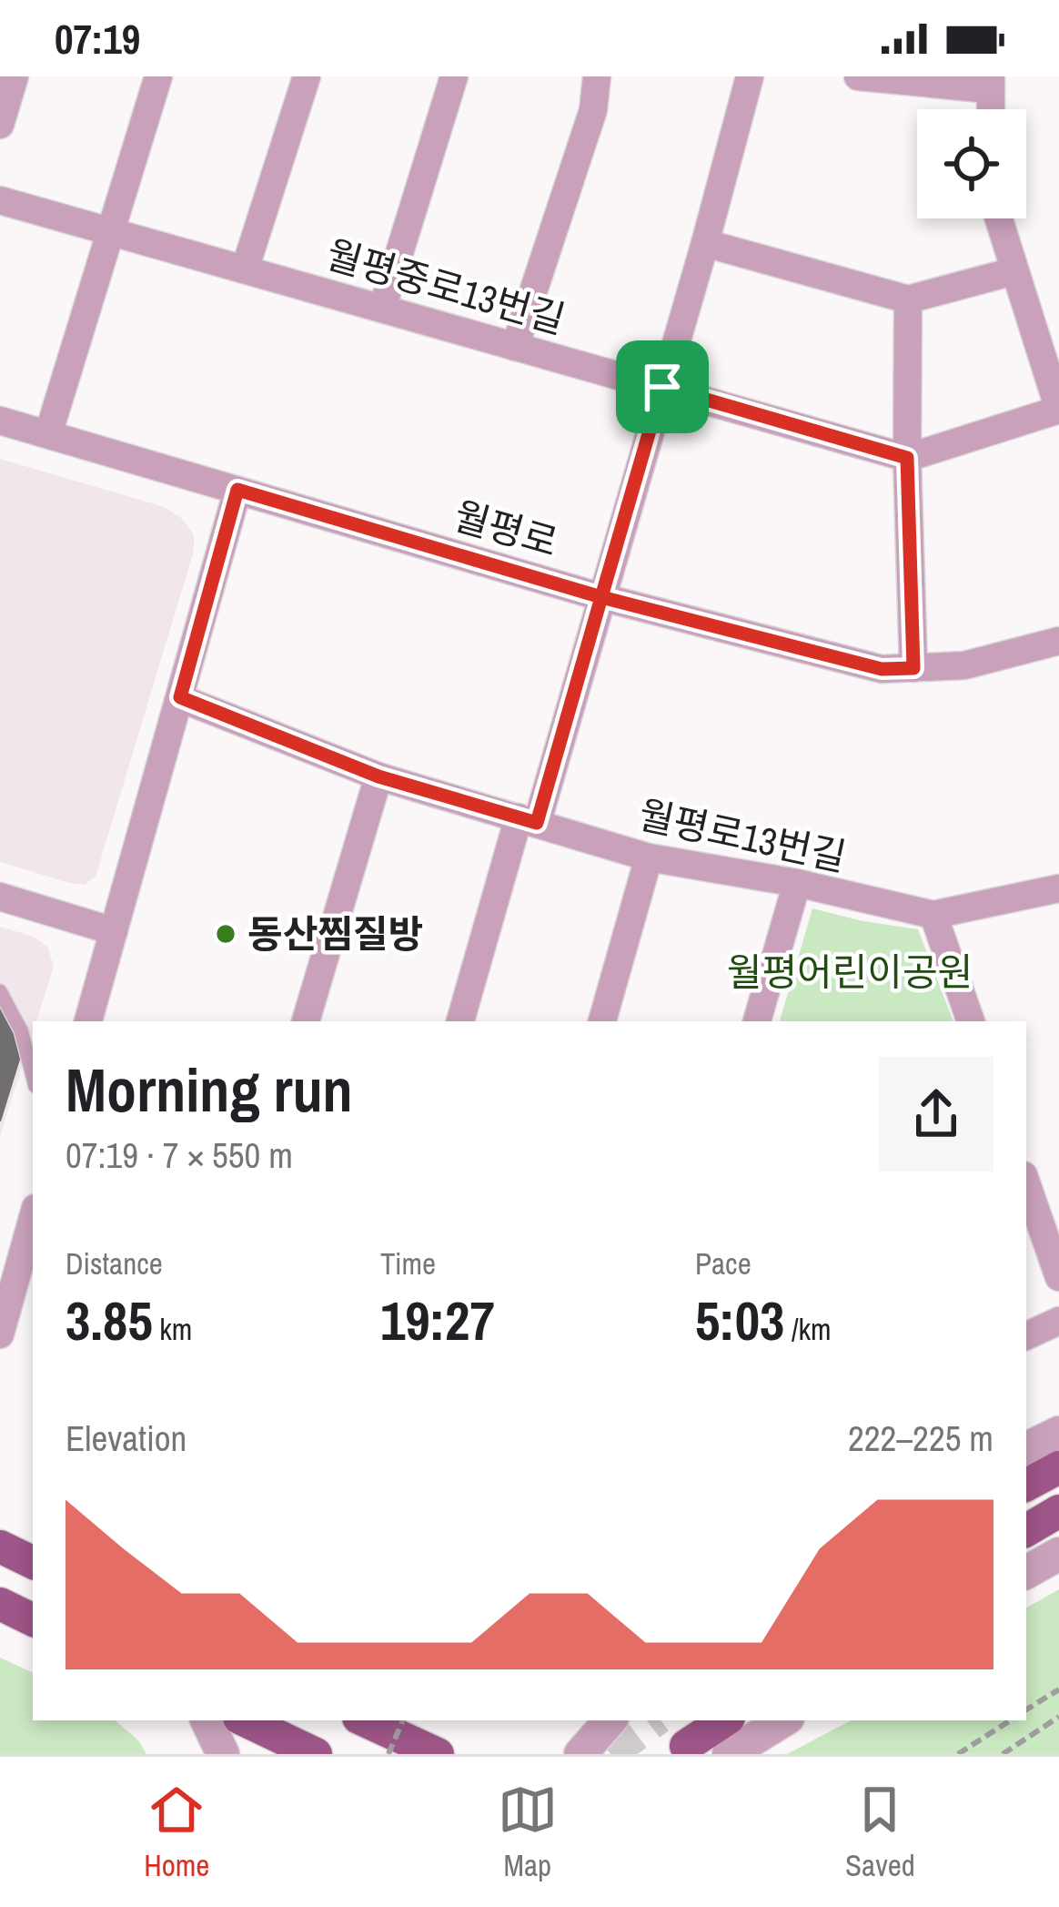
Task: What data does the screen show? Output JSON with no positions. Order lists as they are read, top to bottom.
{
  "streets": {
    "street": ["월평중로13번길", "월평로", "월평로13번길"]
  },
  "parks": ["월평어린이공원"],
  "places": ["동산찜질방"],
  "page": {
    "status": "07:19",
    "heading": ["Morning run", "07:19 · 7 × 550 m"],
    "stats": [
      ["Distance", "3.85 km"],
      ["Time", "19:27"],
      ["Pace", "5:03 /km"]
    ],
    "chart": ["Elevation", "222–225 m"],
    "tabs": ["Home", "Map", "Saved"]
  }
}
